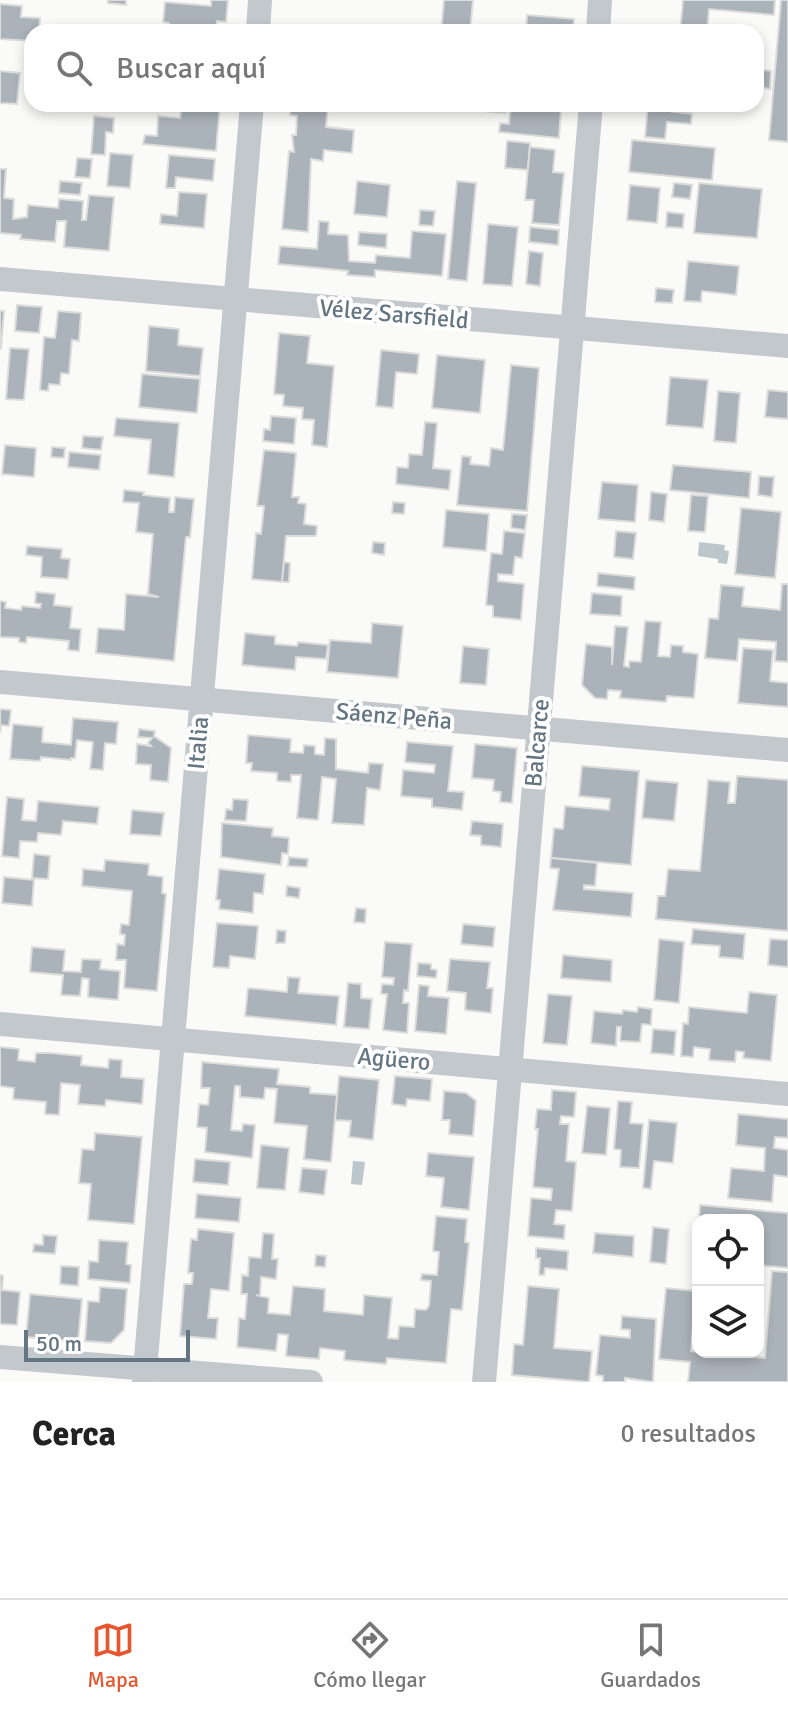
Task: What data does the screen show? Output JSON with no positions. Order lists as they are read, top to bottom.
{
  "streets": {
    "street": [
      "Vélez Sarsfield",
      "Sáenz Peña",
      "Italia",
      "Balcarce",
      "Agüero"
    ]
  },
  "crossings": [
    ["Vélez Sarsfield", "Italia"],
    ["Vélez Sarsfield", "Balcarce"],
    ["Sáenz Peña", "Italia"],
    ["Sáenz Peña", "Balcarce"],
    ["Italia", "Agüero"],
    ["Balcarce", "Agüero"]
  ],
  "scale_bar": "50 m",
  "page": {
    "search": "Buscar aquí",
    "scale": "50 m",
    "heading": ["Cerca", "0 resultados"],
    "nav": ["Mapa", "Cómo llegar", "Guardados"]
  }
}
